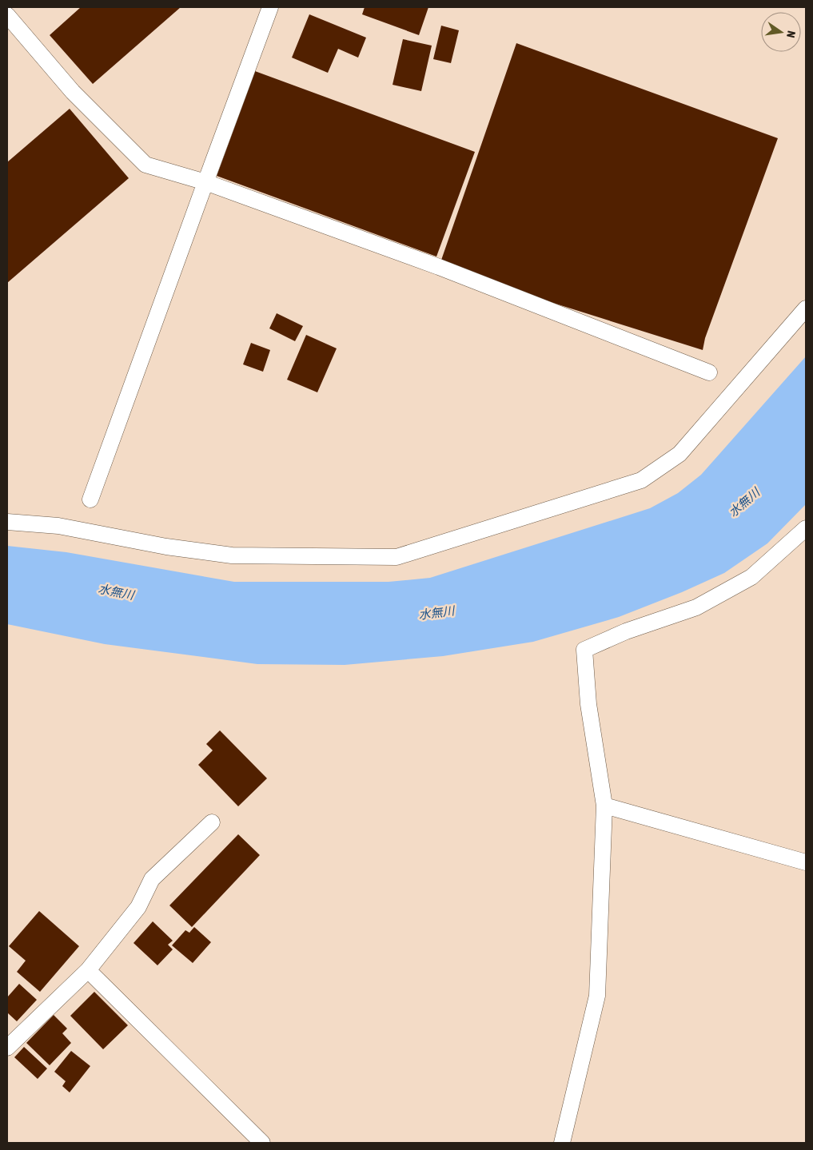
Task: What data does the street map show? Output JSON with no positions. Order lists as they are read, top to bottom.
{
  "water": ["水無川"],
  "north": "right"
}
